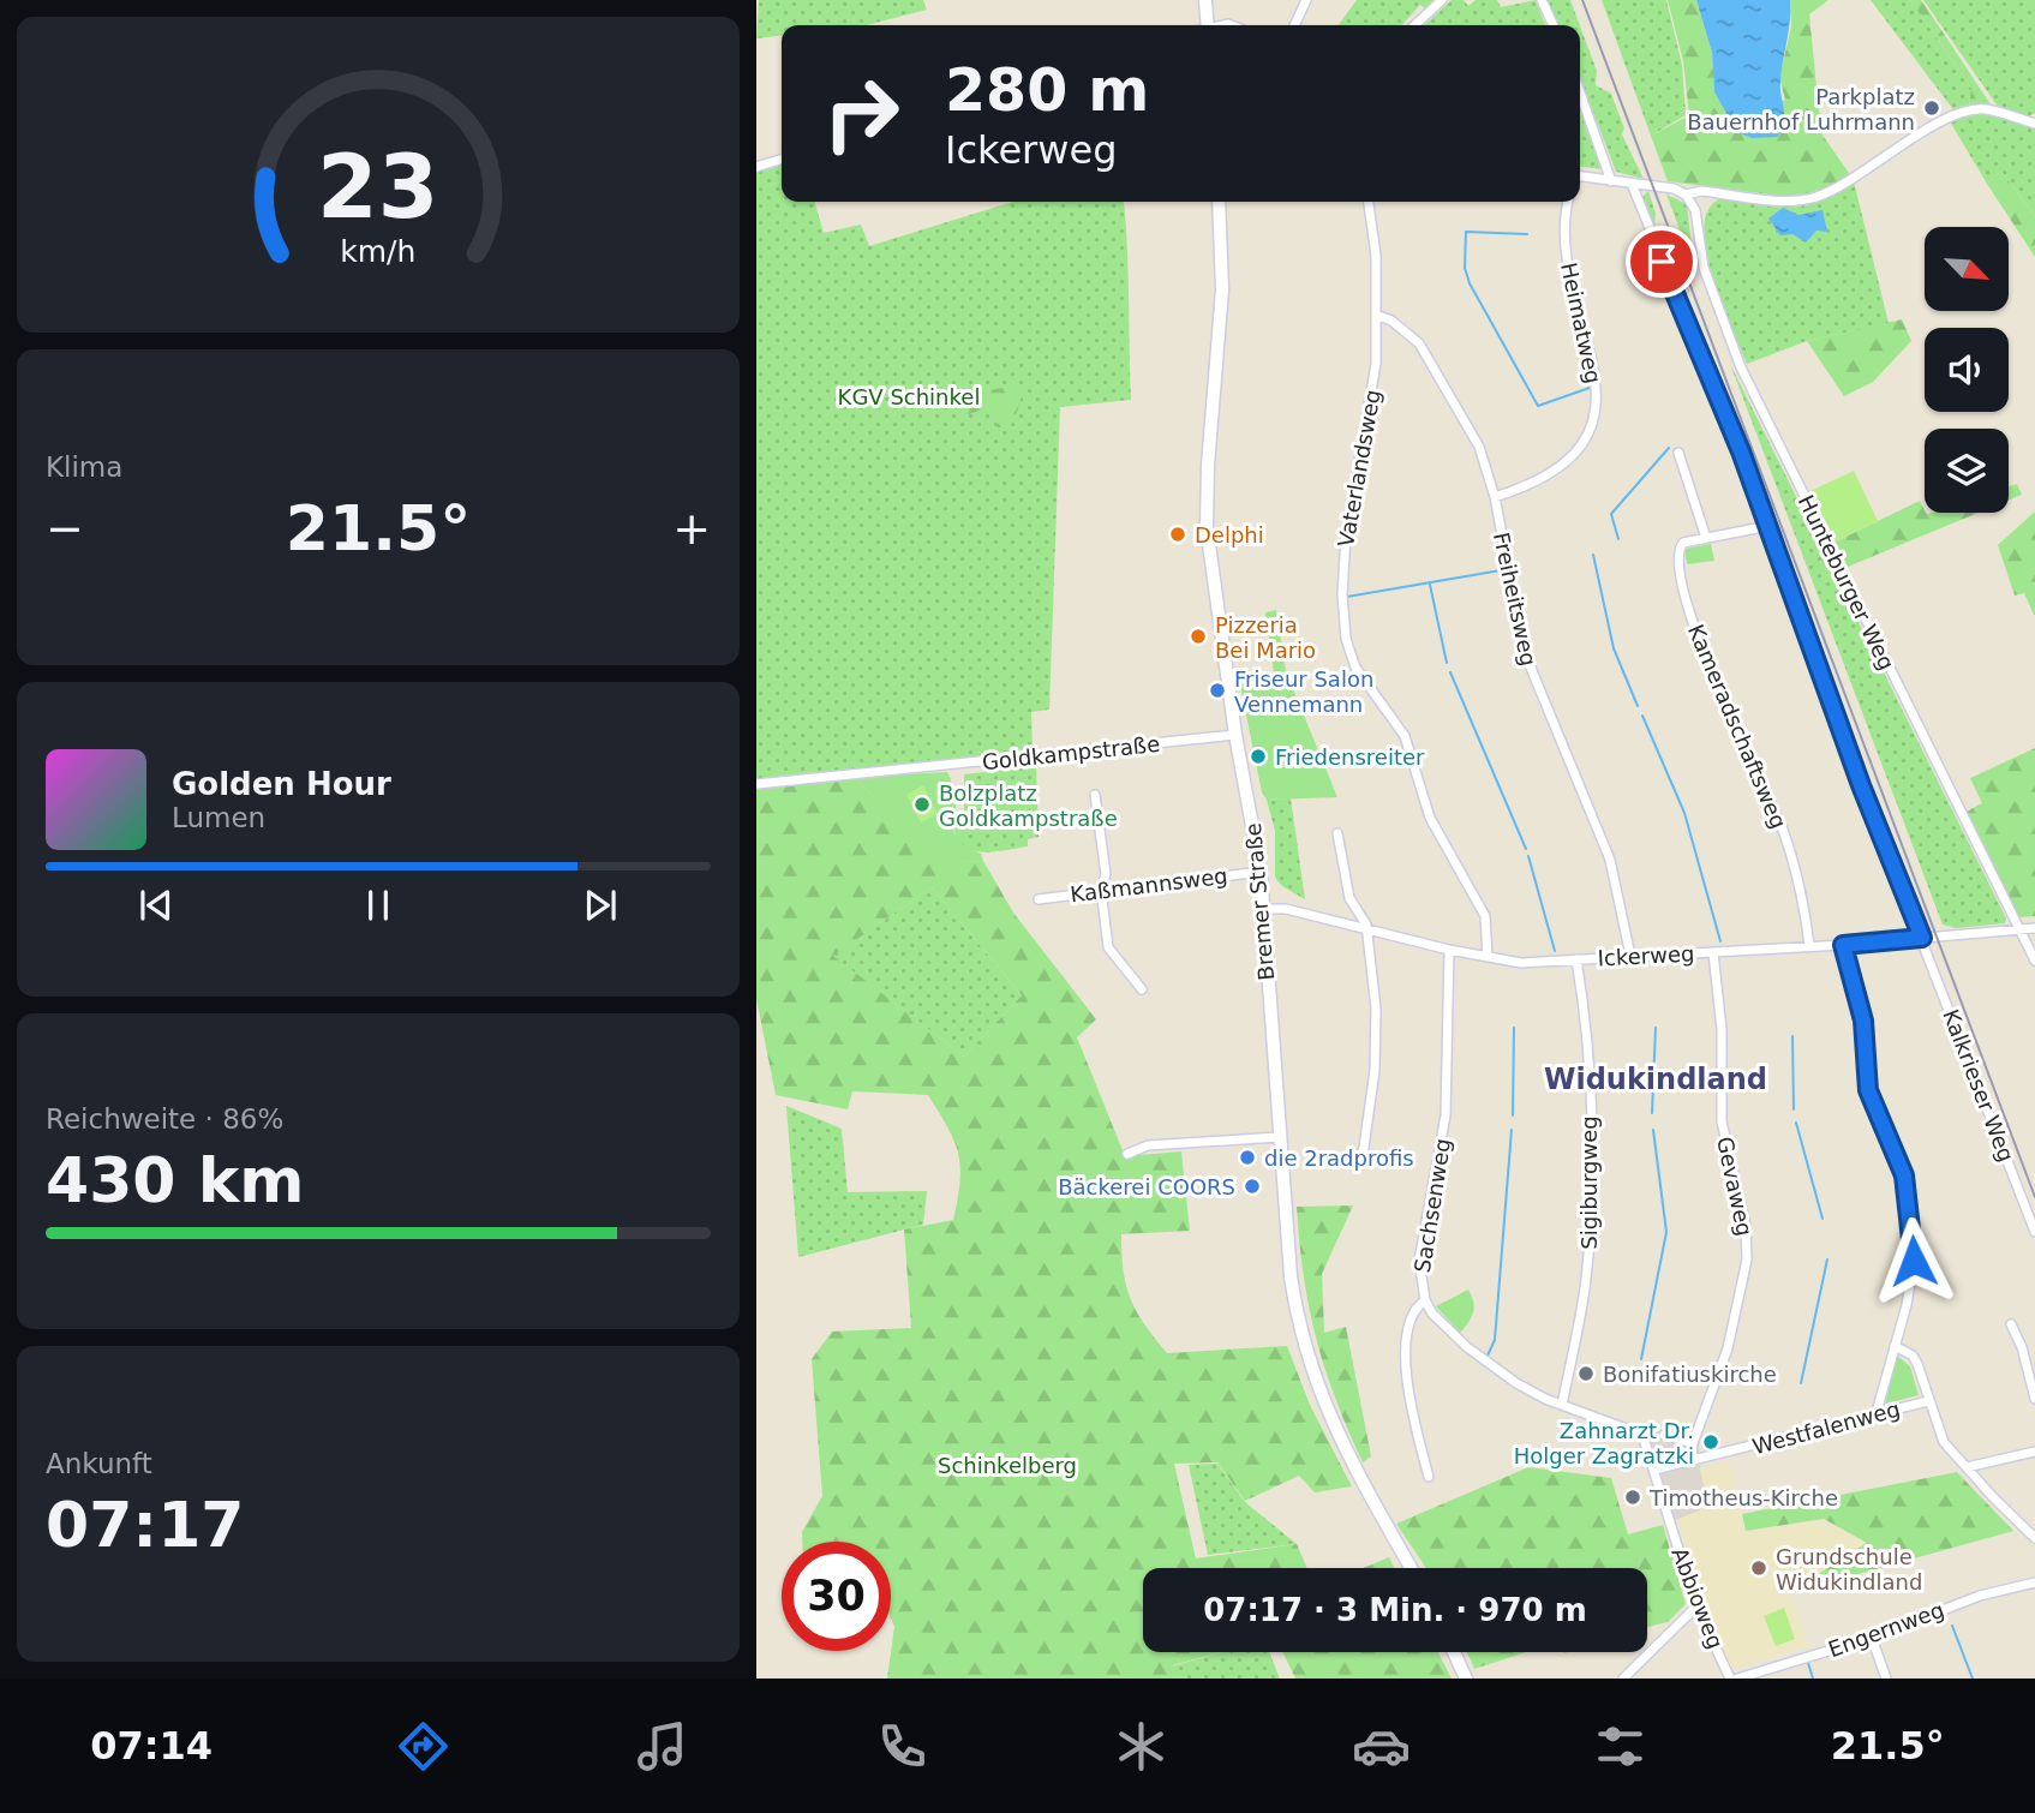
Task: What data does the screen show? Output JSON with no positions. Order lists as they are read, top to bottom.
{
  "streets": {
    "main road": ["Bremer Straße"],
    "street": [
      "Heimatweg",
      "Vaterlandsweg",
      "Hunteburger Weg",
      "Freiheitsweg",
      "Kameradschaftsweg",
      "Goldkampstraße",
      "Kaßmannsweg",
      "Ickerweg",
      "Kalkrieser Weg",
      "Sigiburgweg",
      "Gevaweg",
      "Sachsenweg",
      "Westfalenweg",
      "Abbioweg",
      "Engernweg"
    ]
  },
  "crossings": [
    ["Heimatweg", "Freiheitsweg"],
    ["Vaterlandsweg", "Freiheitsweg"],
    ["Vaterlandsweg", "Ickerweg"],
    ["Hunteburger Weg", "Ickerweg"],
    ["Freiheitsweg", "Ickerweg"],
    ["Kameradschaftsweg", "Ickerweg"],
    ["Goldkampstraße", "Bremer Straße"],
    ["Kaßmannsweg", "Bremer Straße"],
    ["Bremer Straße", "Ickerweg"],
    ["Ickerweg", "Kalkrieser Weg"],
    ["Ickerweg", "Sigiburgweg"],
    ["Ickerweg", "Gevaweg"],
    ["Ickerweg", "Sachsenweg"],
    ["Sigiburgweg", "Sachsenweg"],
    ["Gevaweg", "Westfalenweg"],
    ["Sachsenweg", "Westfalenweg"],
    ["Sachsenweg", "Abbioweg"],
    ["Westfalenweg", "Abbioweg"]
  ],
  "districts": ["Widukindland"],
  "parks": ["KGV Schinkel", "Schinkelberg"],
  "places": [
    "Parkplatz Bauernhof Luhrmann",
    "Delphi",
    "Pizzeria Bei Mario",
    "Friseur Salon Vennemann",
    "Friedensreiter",
    "Bolzplatz Goldkampstraße",
    "die 2radprofis",
    "Bäckerei COORS",
    "Bonifatiuskirche",
    "Zahnarzt Dr. Holger Zagratzki",
    "Timotheus-Kirche",
    "Grundschule Widukindland"
  ],
  "north": "bottom right",
  "page": {
    "turn": ["280 m", "Ickerweg"],
    "tile": [
      "Klima",
      ["Reichweite · 86%", "430 km"],
      ["Ankunft", "07:17"]
    ],
    "heat": ["−", "21.5°", "+"],
    "song": ["Golden Hour", "Lumen"],
    "limit": "30",
    "trip": "07:17 · 3 Min. · 970 m",
    "tabs": ["07:14", "21.5°"],
    "gauge": ["23", "km/h"]
  }
}
